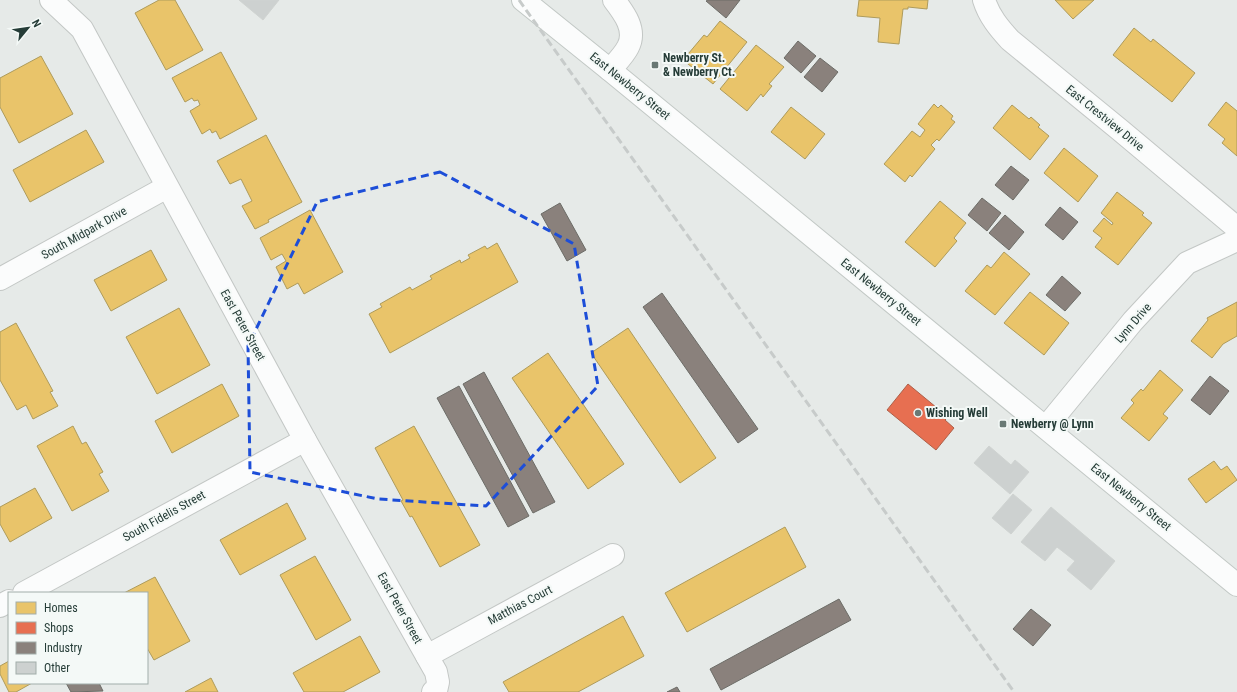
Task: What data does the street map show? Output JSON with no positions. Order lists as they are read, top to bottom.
{
  "streets": {
    "street": [
      "East Newberry Street",
      "East Crestview Drive",
      "South Midpark Drive",
      "Lynn Drive",
      "East Peter Street",
      "South Fidelis Street",
      "Matthias Court"
    ]
  },
  "crossings": [
    ["East Newberry Street", "Lynn Drive"],
    ["South Midpark Drive", "East Peter Street"],
    ["East Peter Street", "South Fidelis Street"],
    ["East Peter Street", "Matthias Court"]
  ],
  "places": {
    "transit": ["Newberry St. & Newberry Ct.", "Newberry @ Lynn"],
    "other": ["Wishing Well"]
  },
  "legend": [
    "Homes",
    "Shops",
    "Industry",
    "Other"
  ],
  "north": "top right"
}
